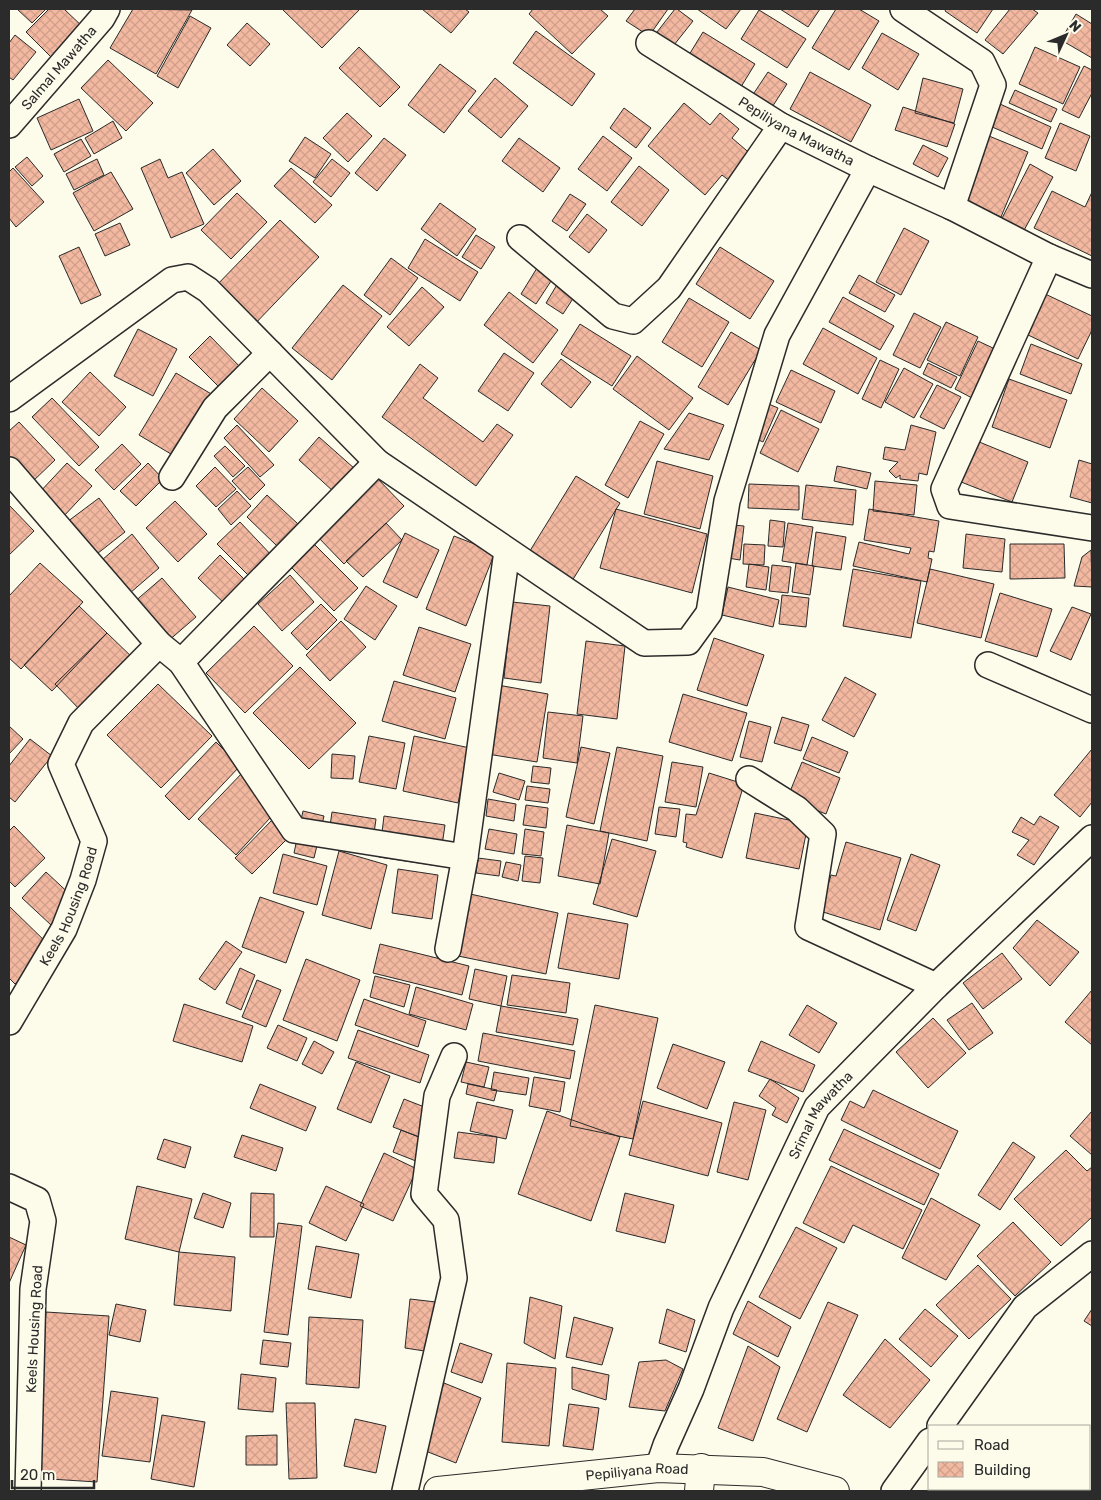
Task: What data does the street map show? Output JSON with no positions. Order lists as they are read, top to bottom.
{
  "streets": {
    "main road": ["Pepiliyana Road"],
    "street": [
      "Salmal Mawatha",
      "Pepiliyana Mawatha",
      "Keels Housing Road",
      "Srimal Mawatha"
    ]
  },
  "crossings": [
    ["Srimal Mawatha", "Pepiliyana Road"]
  ],
  "legend": ["Road", "Building"],
  "scale_bar": "20 m",
  "north": "top right"
}
